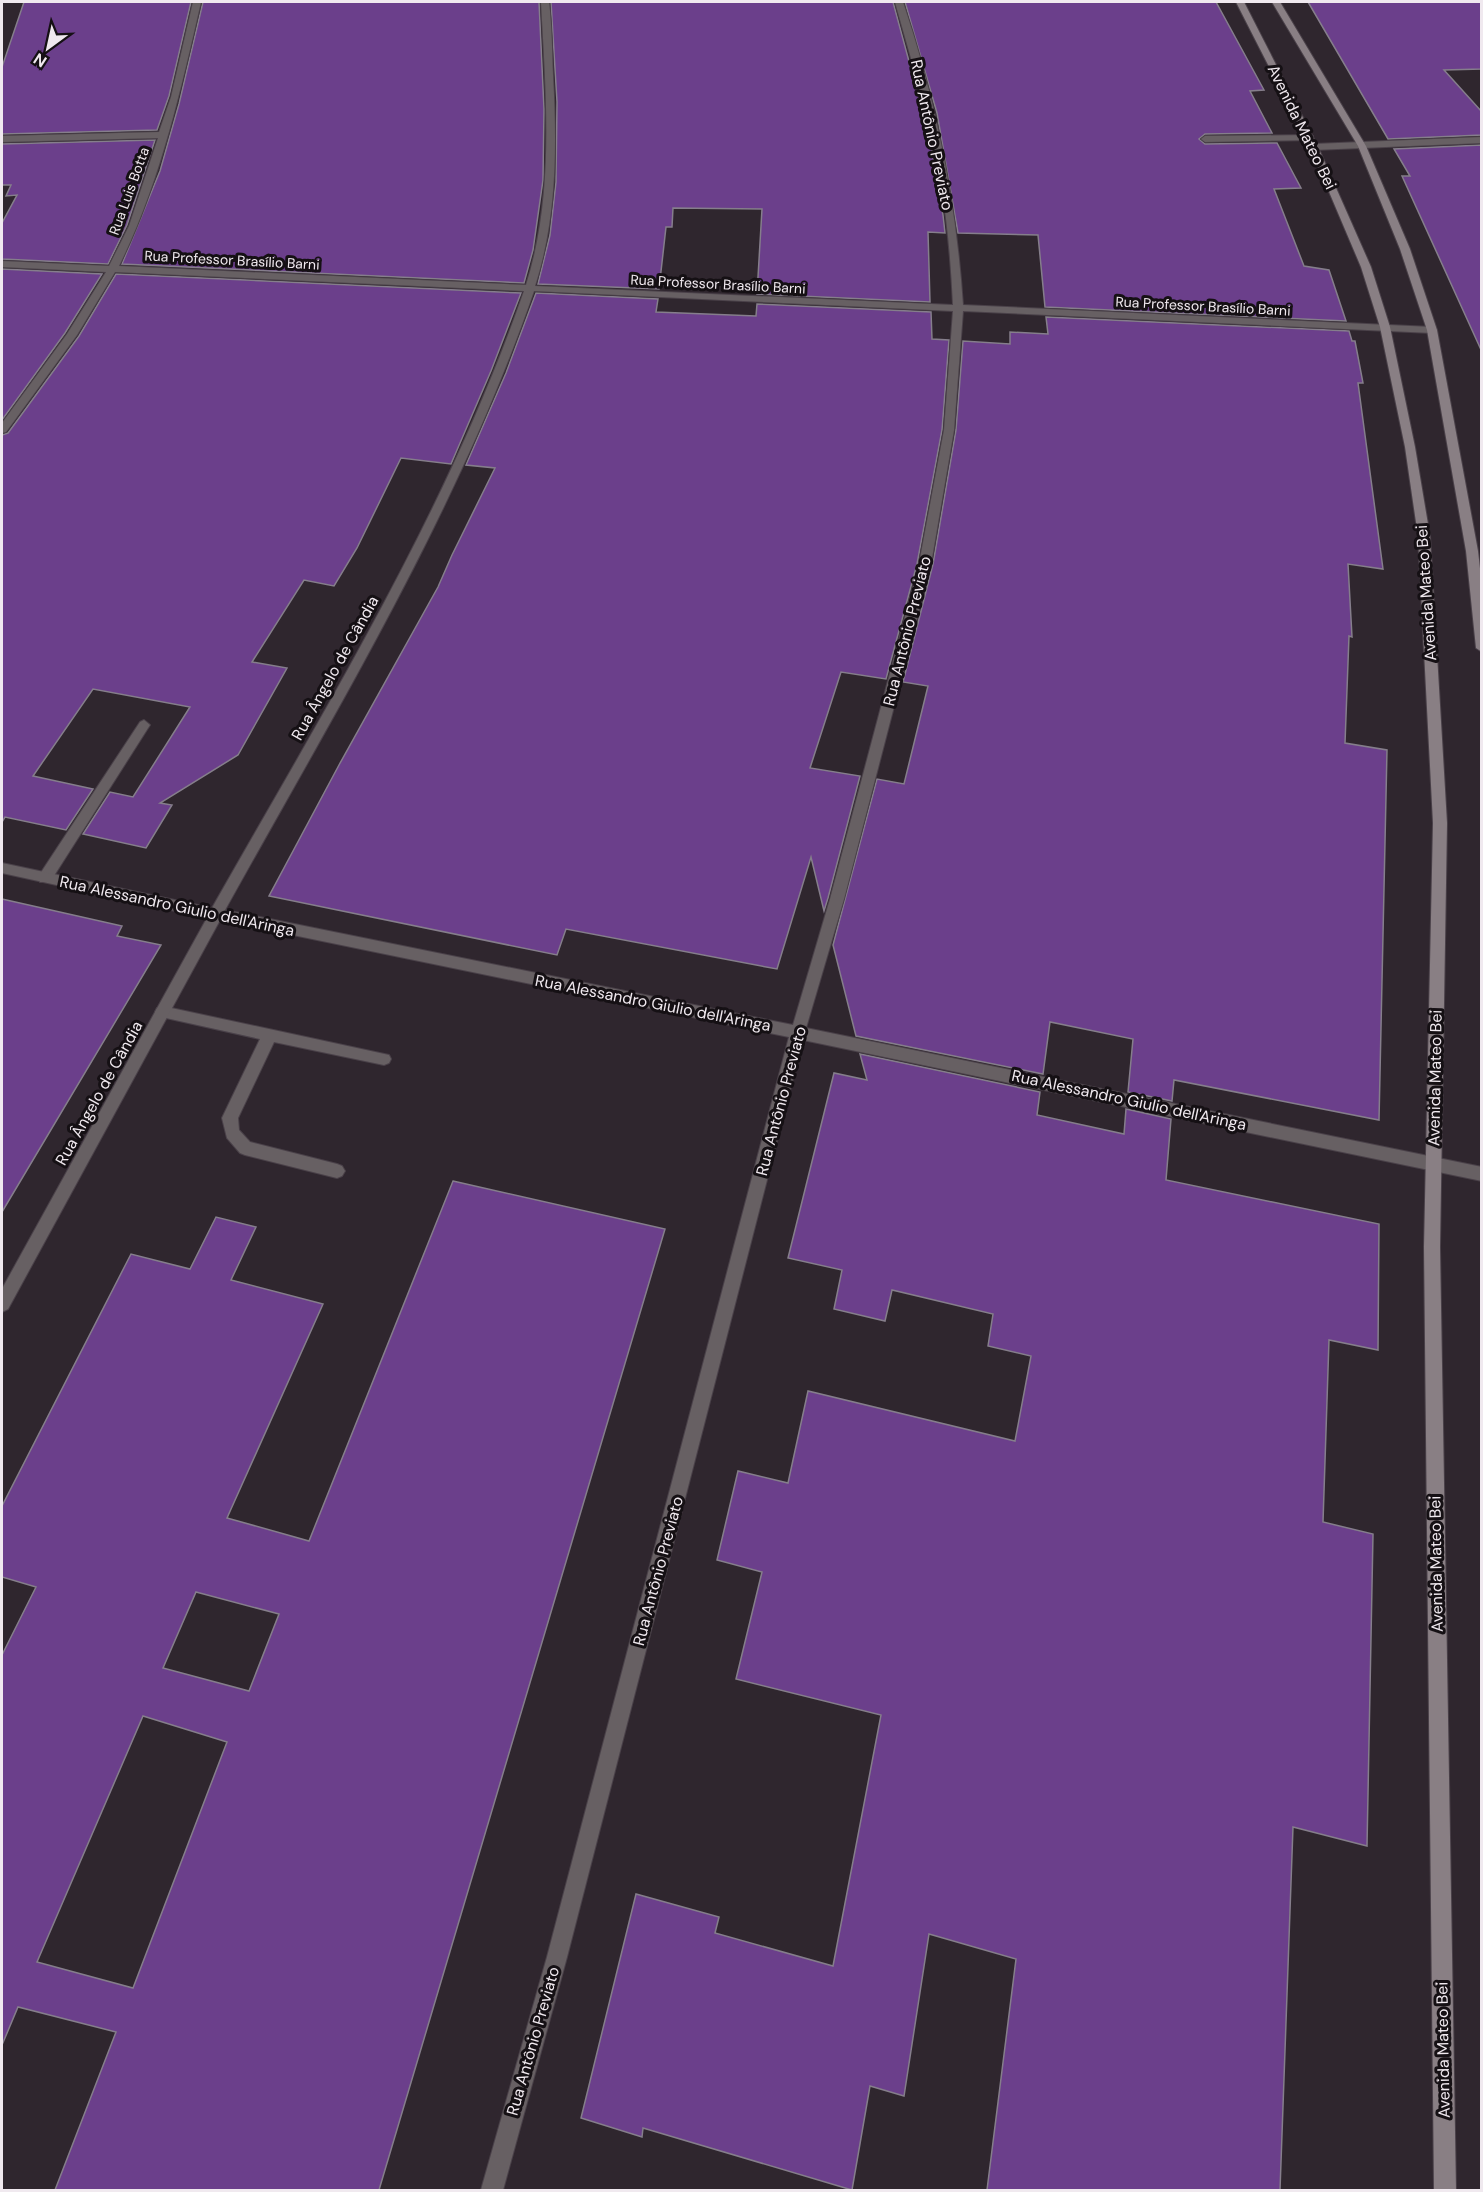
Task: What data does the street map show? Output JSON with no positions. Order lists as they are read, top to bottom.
{
  "streets": {
    "main road": ["Avenida Mateo Bei"],
    "street": [
      "Rua Antônio Previato",
      "Rua Luis Botta",
      "Rua Professor Brasílio Barni",
      "Rua Ângelo de Cândia",
      "Rua Alessandro Giulio dell'Aringa"
    ]
  },
  "crossings": [
    ["Avenida Mateo Bei", "Rua Professor Brasílio Barni"],
    ["Avenida Mateo Bei", "Rua Alessandro Giulio dell'Aringa"],
    ["Rua Antônio Previato", "Rua Professor Brasílio Barni"],
    ["Rua Antônio Previato", "Rua Alessandro Giulio dell'Aringa"],
    ["Rua Luis Botta", "Rua Professor Brasílio Barni"],
    ["Rua Professor Brasílio Barni", "Rua Ângelo de Cândia"],
    ["Rua Ângelo de Cândia", "Rua Alessandro Giulio dell'Aringa"]
  ],
  "north": "bottom left"
}
